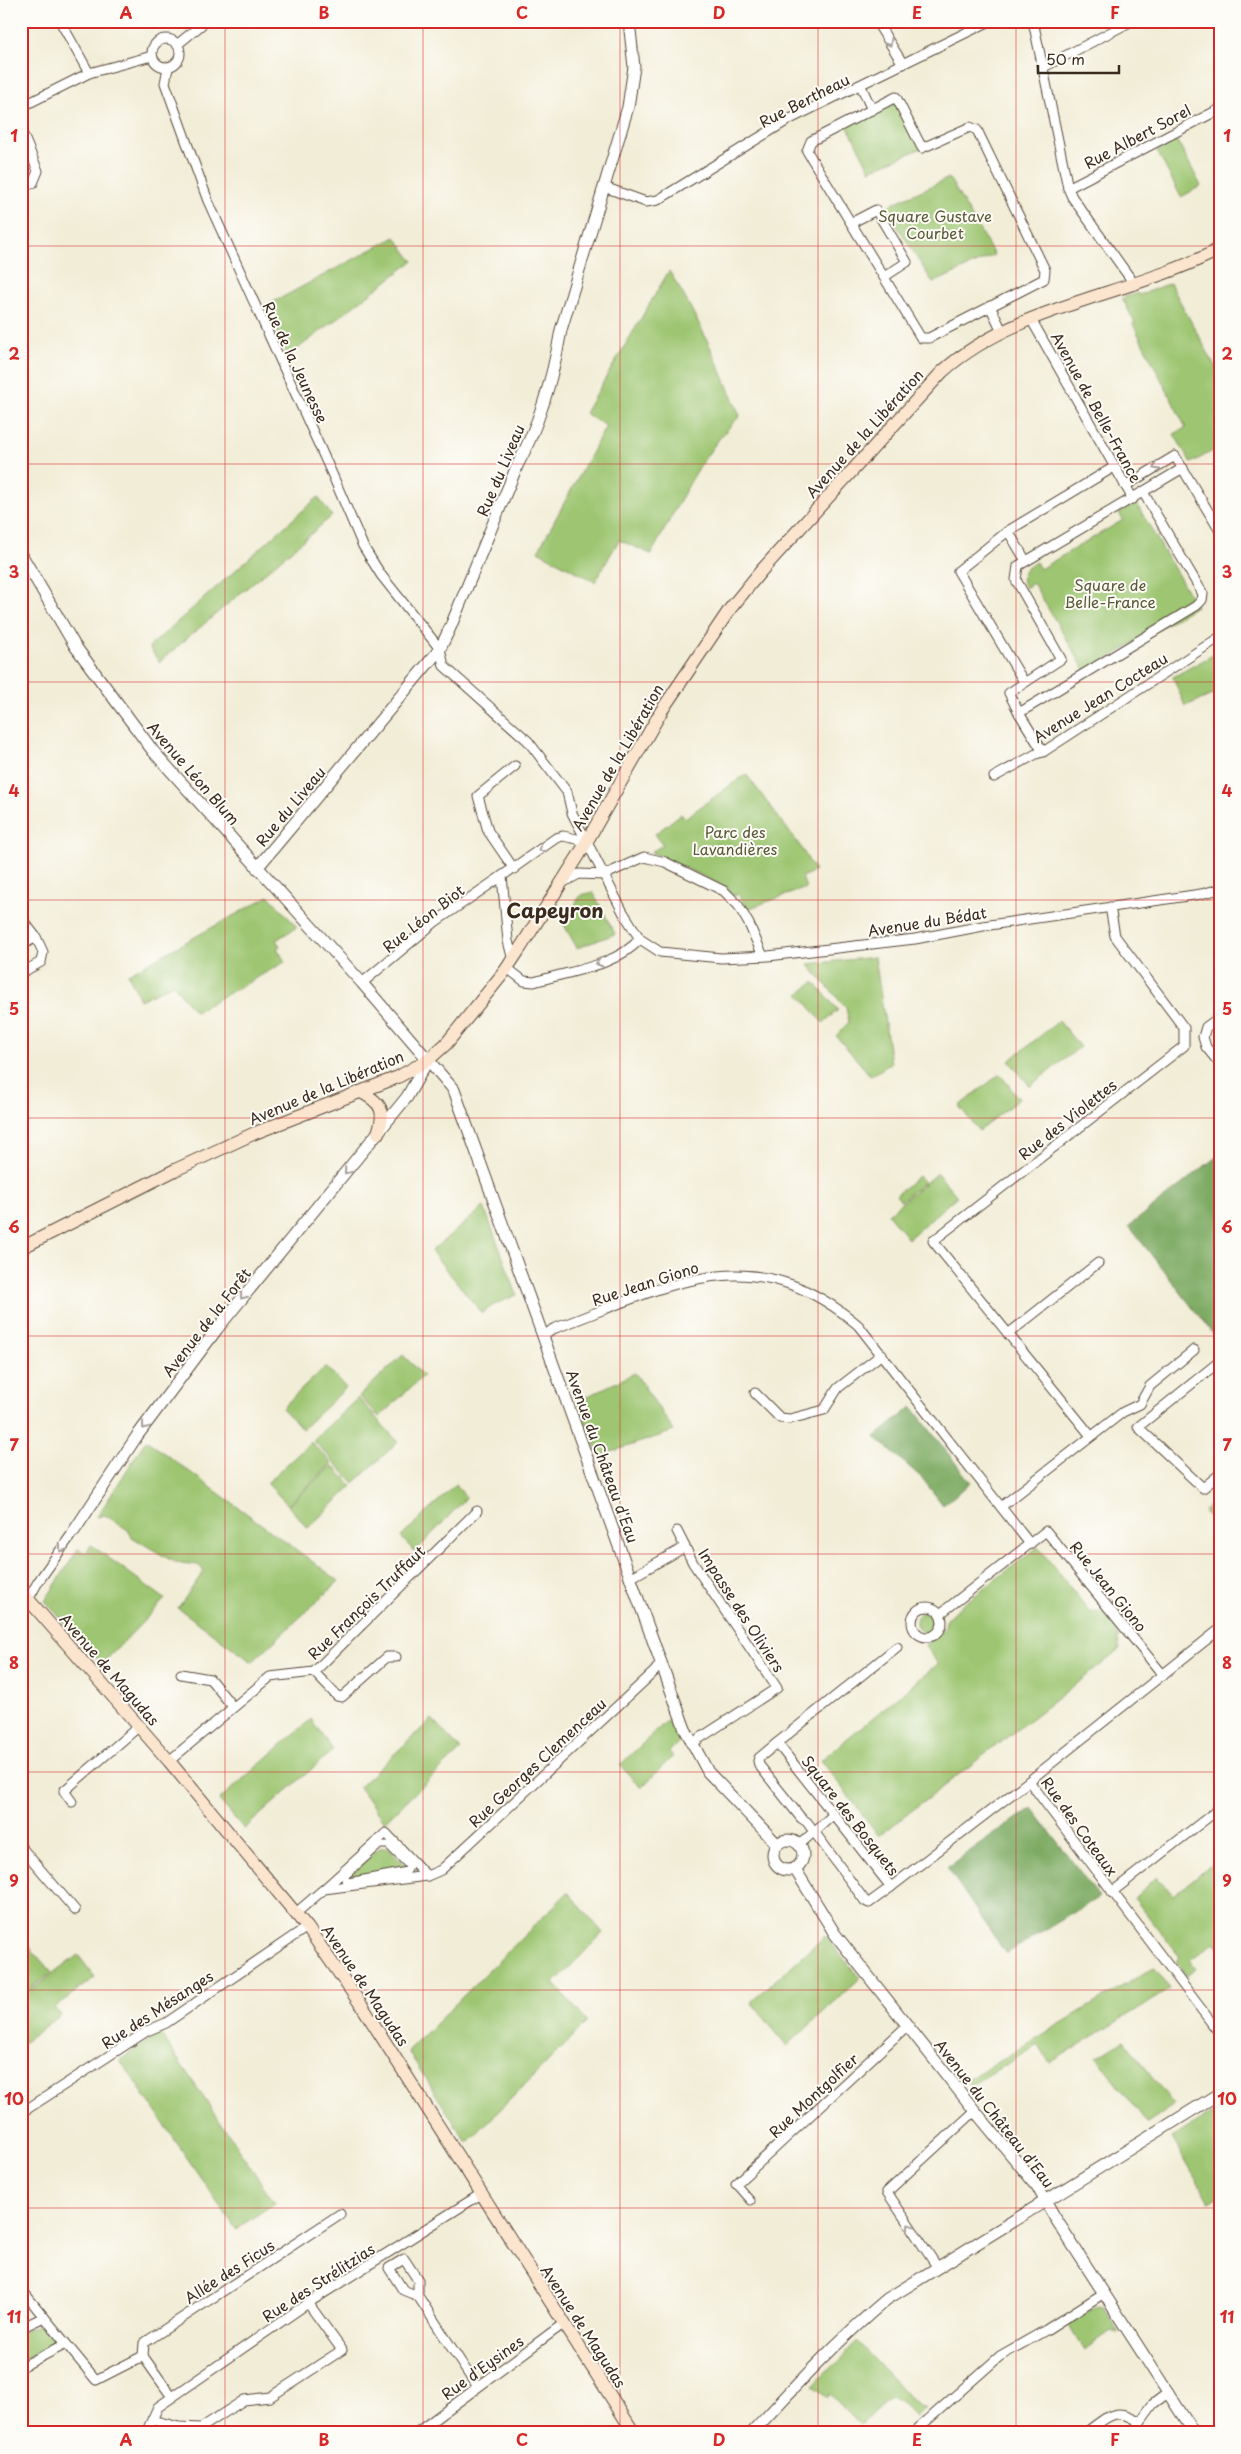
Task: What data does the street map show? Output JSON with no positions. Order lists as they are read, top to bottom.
{
  "streets": {
    "main road": ["Avenue de la Libération", "Avenue de Magudas"],
    "street": [
      "Rue Bertheau",
      "Rue Albert Sorel",
      "Rue de la Jeunesse",
      "Avenue de Belle-France",
      "Rue du Liveau",
      "Avenue Jean Cocteau",
      "Avenue Léon Blum",
      "Rue Léon Biot",
      "Avenue du Bédat",
      "Rue des Violettes",
      "Rue Jean Giono",
      "Avenue de la Forêt",
      "Avenue du Château d'Eau",
      "Rue François Truffaut",
      "Impasse des Oliviers",
      "Rue Georges Clemenceau",
      "Square des Bosquets",
      "Rue des Coteaux",
      "Rue des Mésanges",
      "Rue Montgolfier",
      "Allée des Ficus",
      "Rue des Strélitzias",
      "Rue d'Eysines"
    ]
  },
  "crossings": [
    ["Rue Bertheau", "Rue du Liveau"],
    ["Rue de la Jeunesse", "Avenue de la Libération"],
    ["Rue de la Jeunesse", "Rue du Liveau"],
    ["Rue de la Jeunesse", "Rue Léon Biot"],
    ["Rue de la Jeunesse", "Avenue du Bédat"],
    ["Avenue de Belle-France", "Avenue de la Libération"],
    ["Avenue de la Libération", "Avenue Léon Blum"],
    ["Avenue de la Libération", "Rue Léon Biot"],
    ["Avenue de la Libération", "Avenue de la Forêt"],
    ["Avenue de la Libération", "Avenue du Château d'Eau"],
    ["Rue du Liveau", "Avenue Léon Blum"],
    ["Avenue Léon Blum", "Rue Léon Biot"],
    ["Avenue Léon Blum", "Avenue de la Forêt"],
    ["Avenue Léon Blum", "Avenue du Château d'Eau"],
    ["Avenue du Bédat", "Rue des Violettes"],
    ["Rue Jean Giono", "Avenue du Château d'Eau"],
    ["Rue Jean Giono", "Rue des Coteaux"],
    ["Avenue de la Forêt", "Avenue du Château d'Eau"],
    ["Avenue de la Forêt", "Avenue de Magudas"],
    ["Avenue du Château d'Eau", "Impasse des Oliviers"],
    ["Avenue du Château d'Eau", "Rue Georges Clemenceau"],
    ["Avenue du Château d'Eau", "Rue Montgolfier"],
    ["Rue François Truffaut", "Avenue de Magudas"],
    ["Avenue de Magudas", "Rue des Mésanges"],
    ["Avenue de Magudas", "Rue des Strélitzias"],
    ["Avenue de Magudas", "Rue d'Eysines"],
    ["Square des Bosquets", "Rue des Coteaux"]
  ],
  "one_way": ["Avenue de la Forêt"],
  "districts": ["Capeyron"],
  "parks": ["Square Gustave Courbet", "Square de Belle-France", "Parc des Lavandières"],
  "scale_bar": "50 m",
  "grid": {
    "columns": [
      "A",
      "B",
      "C",
      "D",
      "E",
      "F"
    ],
    "rows": [
      "1",
      "2",
      "3",
      "4",
      "5",
      "6",
      "7",
      "8",
      "9",
      "10",
      "11"
    ]
  }
}
